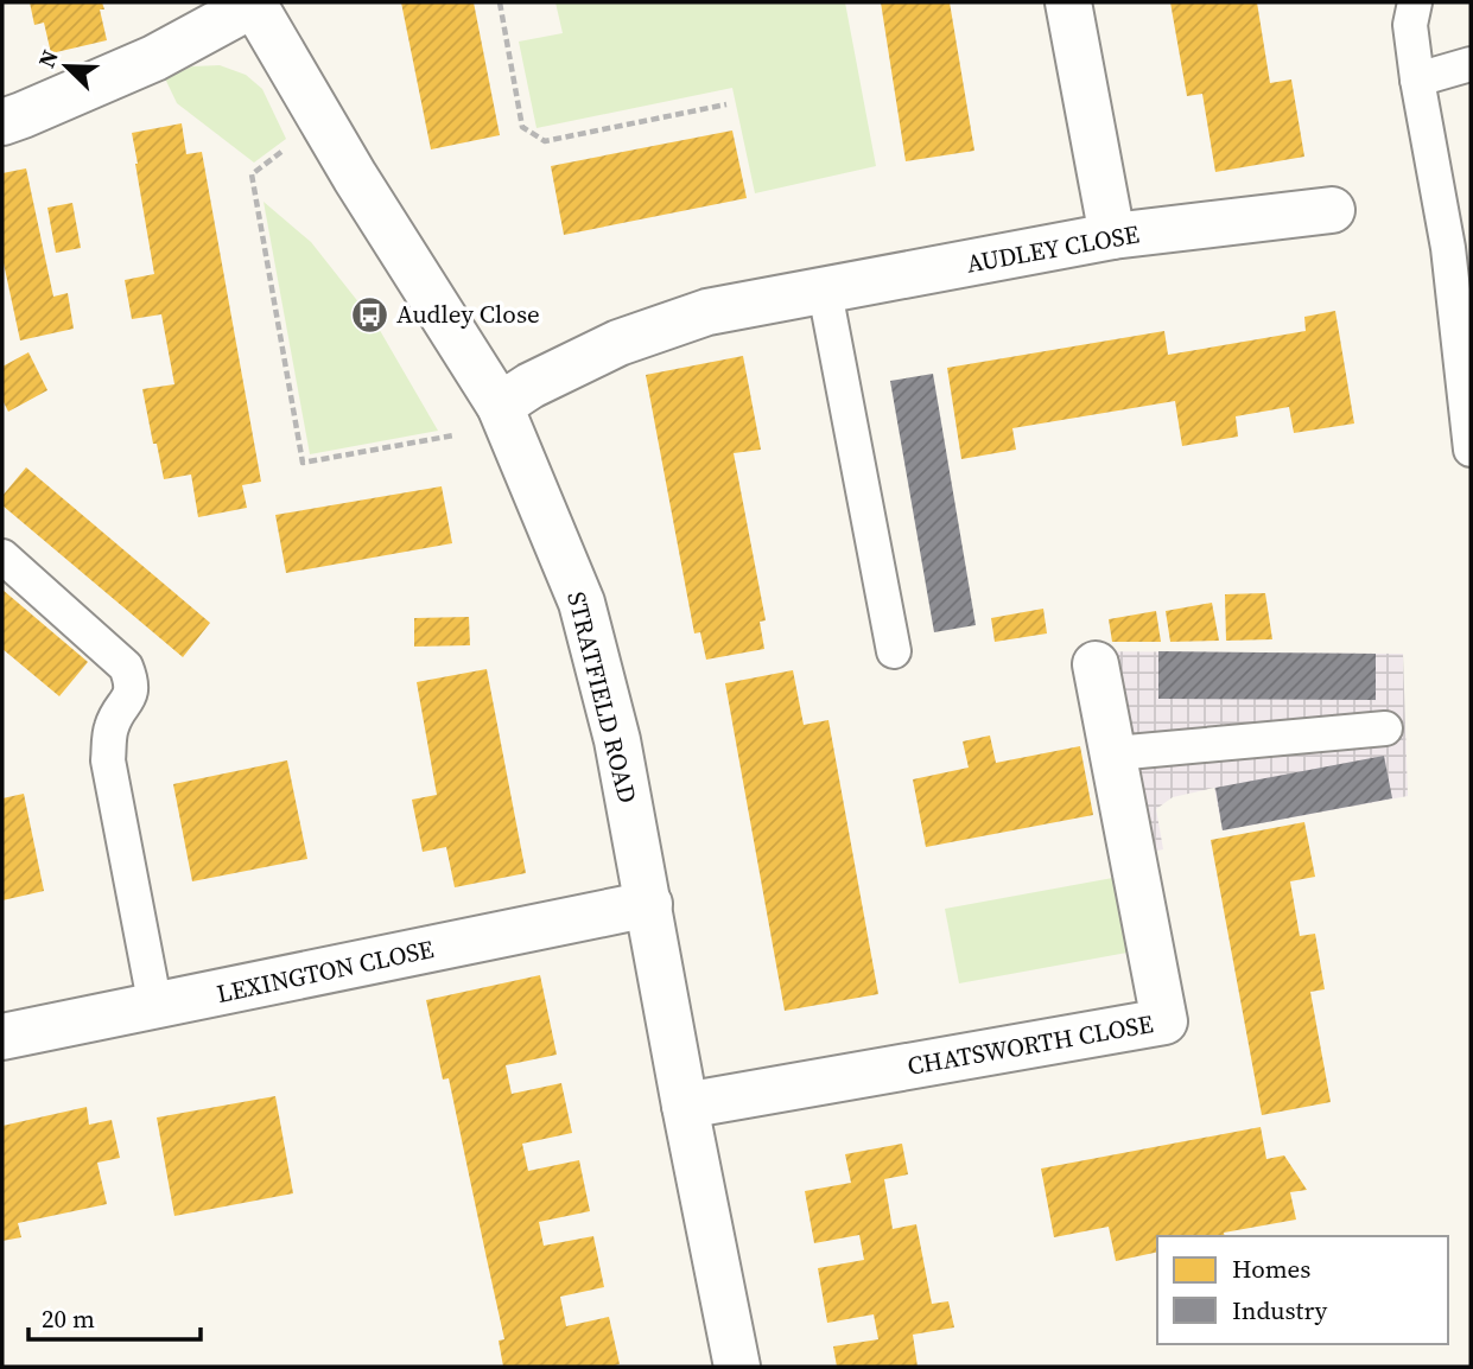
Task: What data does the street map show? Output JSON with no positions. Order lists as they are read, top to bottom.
{
  "streets": {
    "street": [
      "AUDLEY CLOSE",
      "STRATFIELD ROAD",
      "LEXINGTON CLOSE",
      "CHATSWORTH CLOSE"
    ]
  },
  "crossings": [
    ["AUDLEY CLOSE", "STRATFIELD ROAD"],
    ["STRATFIELD ROAD", "LEXINGTON CLOSE"],
    ["STRATFIELD ROAD", "CHATSWORTH CLOSE"]
  ],
  "places": {
    "bus stop": ["Audley Close"]
  },
  "legend": ["Homes", "Industry"],
  "scale_bar": "20 m",
  "north": "top left"
}
